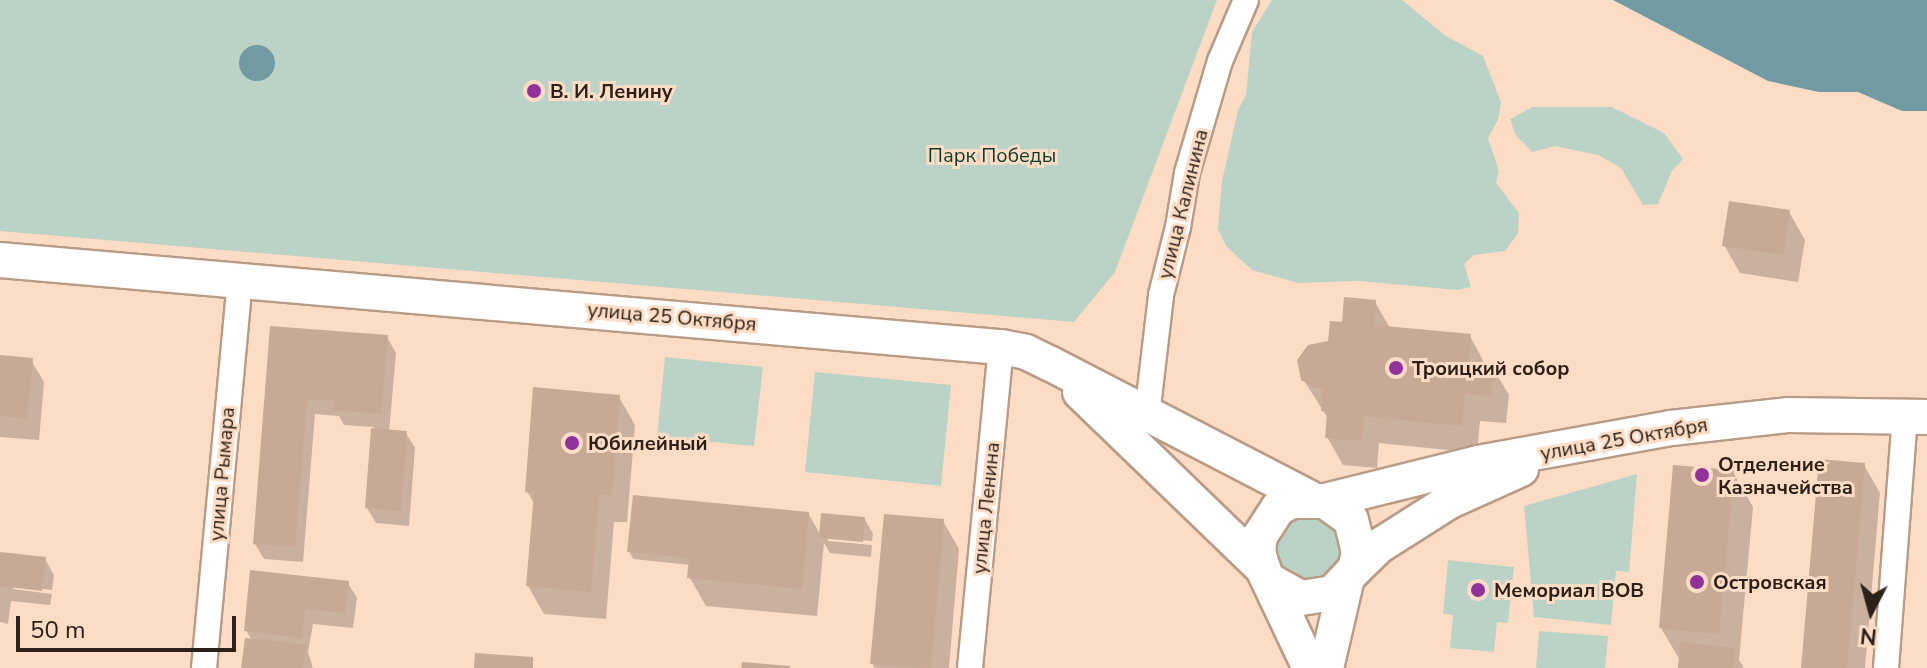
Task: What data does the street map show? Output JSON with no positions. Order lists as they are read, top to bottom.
{
  "streets": {
    "main road": ["улица 25 Октября"],
    "street": ["улица Калинина", "улица Рымара", "улица Ленина"]
  },
  "crossings": [
    ["улица Калинина", "улица 25 Октября"],
    ["улица 25 Октября", "улица Рымара"],
    ["улица 25 Октября", "улица Ленина"]
  ],
  "parks": ["Парк Победы"],
  "places": [
    "В. И. Ленину",
    "Троицкий собор",
    "Юбилейный",
    "Отделение Казначейства",
    "Островская",
    "Мемориал ВОВ"
  ],
  "scale_bar": "50 m",
  "north": "bottom"
}
